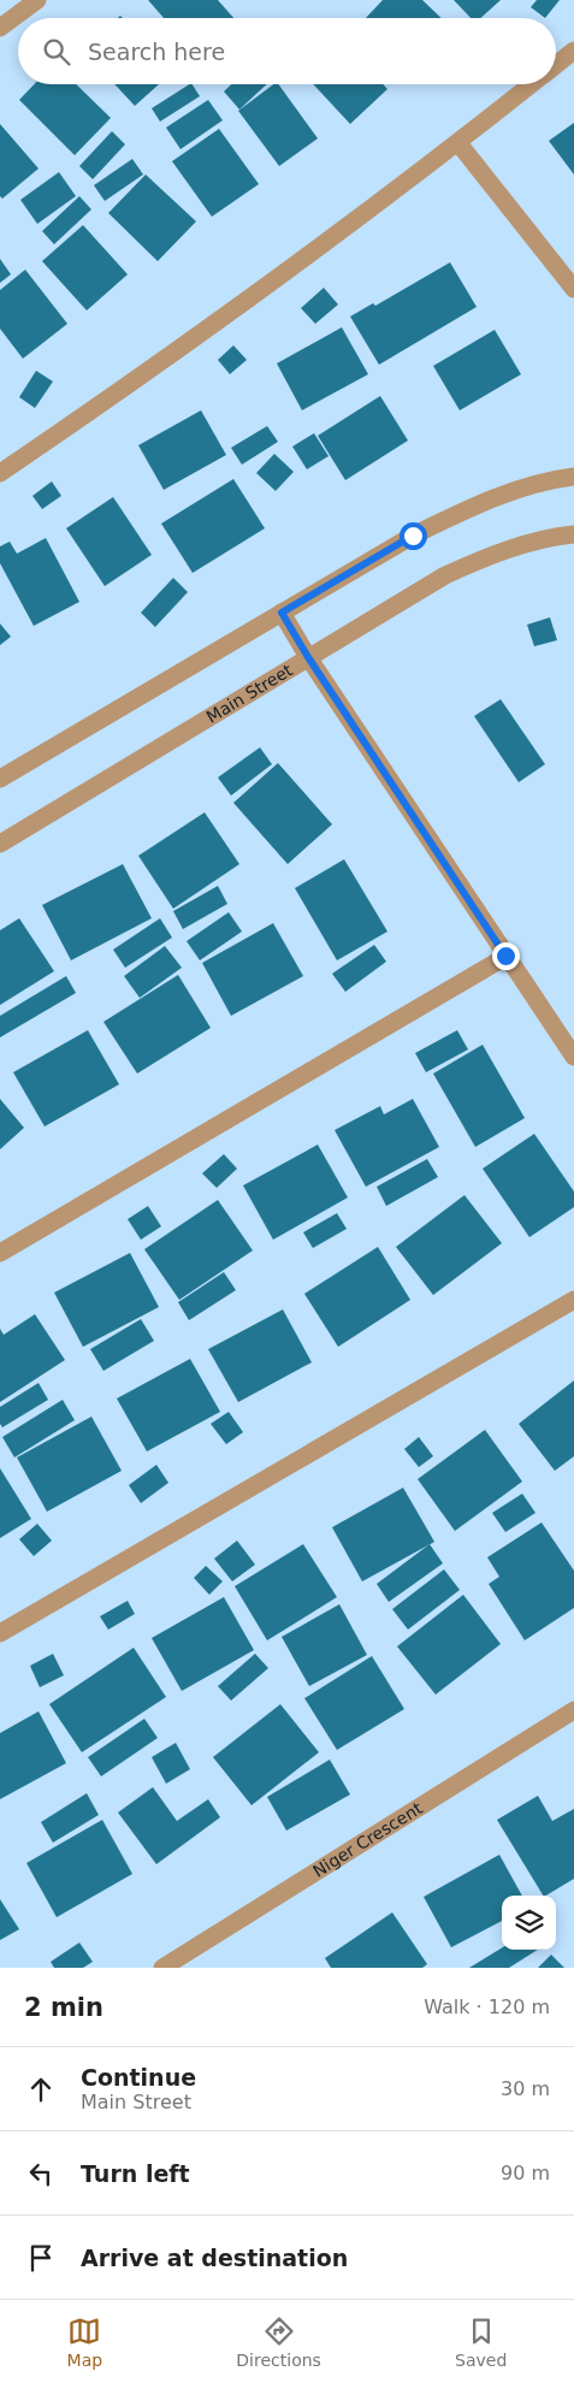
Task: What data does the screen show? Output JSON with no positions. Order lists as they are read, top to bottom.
{
  "streets": {
    "street": ["Main Street", "Niger Crescent"]
  },
  "page": {
    "search": "Search here",
    "heading": ["2 min", "Walk · 120 m"],
    "list": [
      ["Continue", "Main Street", "30 m"],
      ["Turn left", "90 m"],
      "Arrive at destination"
    ],
    "nav": ["Map", "Directions", "Saved"]
  }
}
